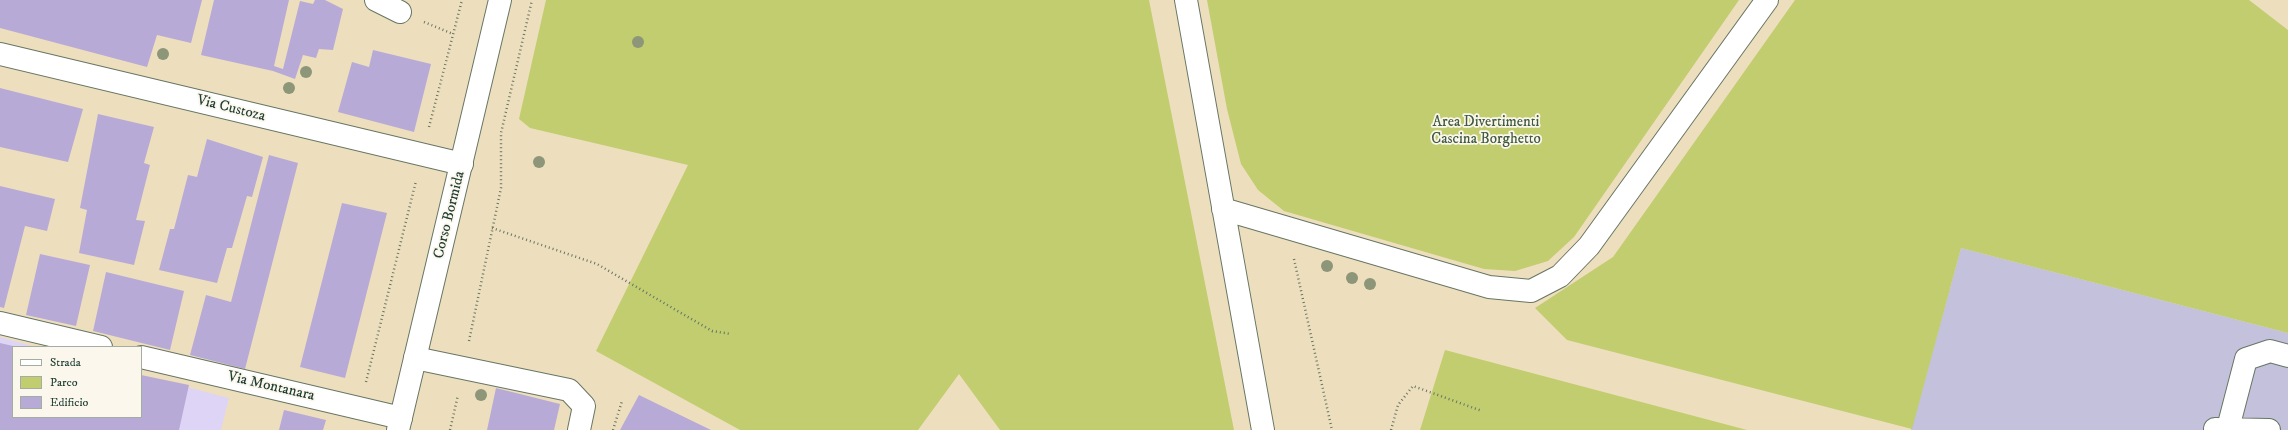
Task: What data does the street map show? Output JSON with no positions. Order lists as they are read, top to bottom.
{
  "streets": {
    "street": ["Via Custoza", "Corso Bormida", "Via Montanara"]
  },
  "crossings": [
    ["Via Custoza", "Corso Bormida"],
    ["Corso Bormida", "Via Montanara"]
  ],
  "parks": ["Area Divertimenti Cascina Borghetto"],
  "legend": ["Strada", "Parco", "Edificio"]
}
